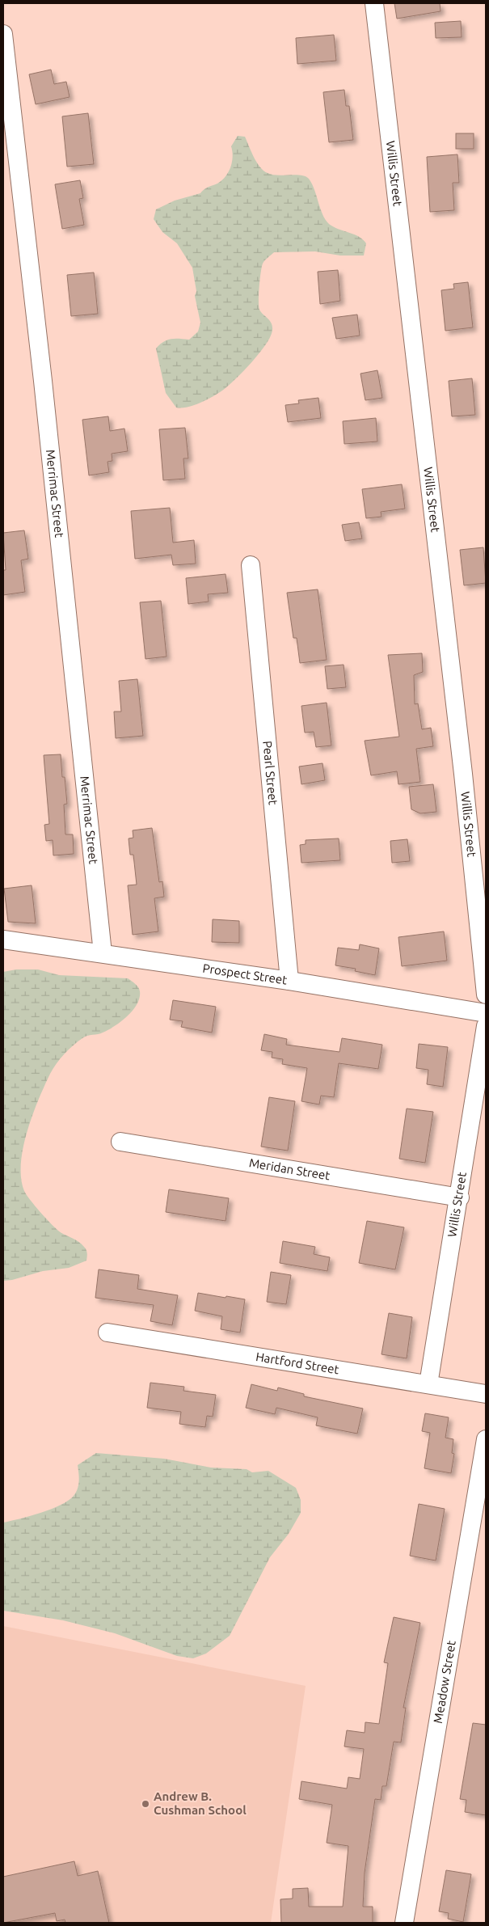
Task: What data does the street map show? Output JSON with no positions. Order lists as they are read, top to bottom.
{
  "streets": {
    "street": [
      "Willis Street",
      "Merrimac Street",
      "Pearl Street",
      "Prospect Street",
      "Meridan Street",
      "Hartford Street",
      "Meadow Street"
    ]
  },
  "crossings": [
    ["Willis Street", "Meridan Street"],
    ["Willis Street", "Hartford Street"],
    ["Merrimac Street", "Prospect Street"],
    ["Pearl Street", "Prospect Street"]
  ],
  "places": ["Andrew B. Cushman School"]
}
